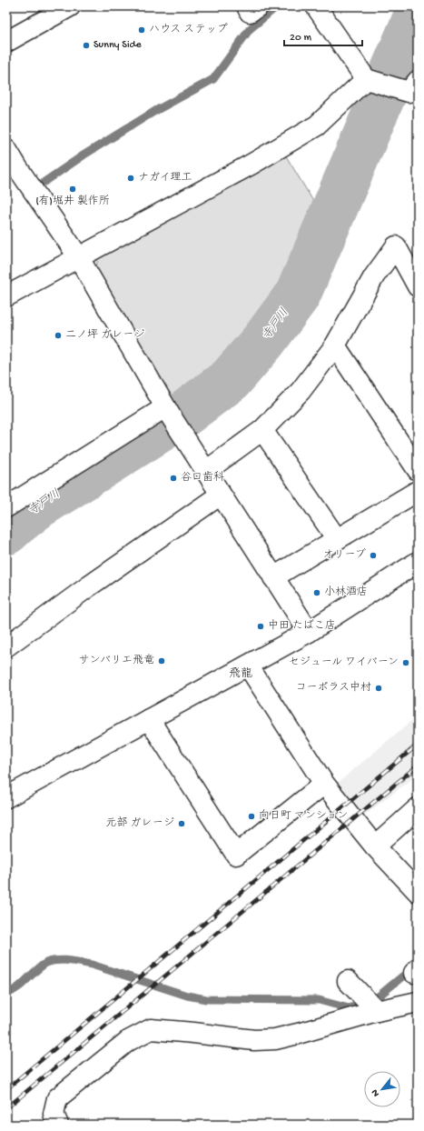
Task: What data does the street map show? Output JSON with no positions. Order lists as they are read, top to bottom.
{
  "districts": ["飛龍"],
  "water": ["寺戸川"],
  "places": [
    "ハウス ステップ",
    "Sunny Side",
    "ナガイ理工",
    "(有)堀井 製作所",
    "二ノ坪 ガレージ",
    "谷口歯科",
    "オリーブ",
    "小林酒店",
    "中田 たばこ店",
    "サンバリエ飛竜",
    "セジュール ワイバーン",
    "コーポラス中村",
    "向日町 マンション",
    "元部 ガレージ"
  ],
  "scale_bar": "20 m",
  "north": "bottom left"
}
